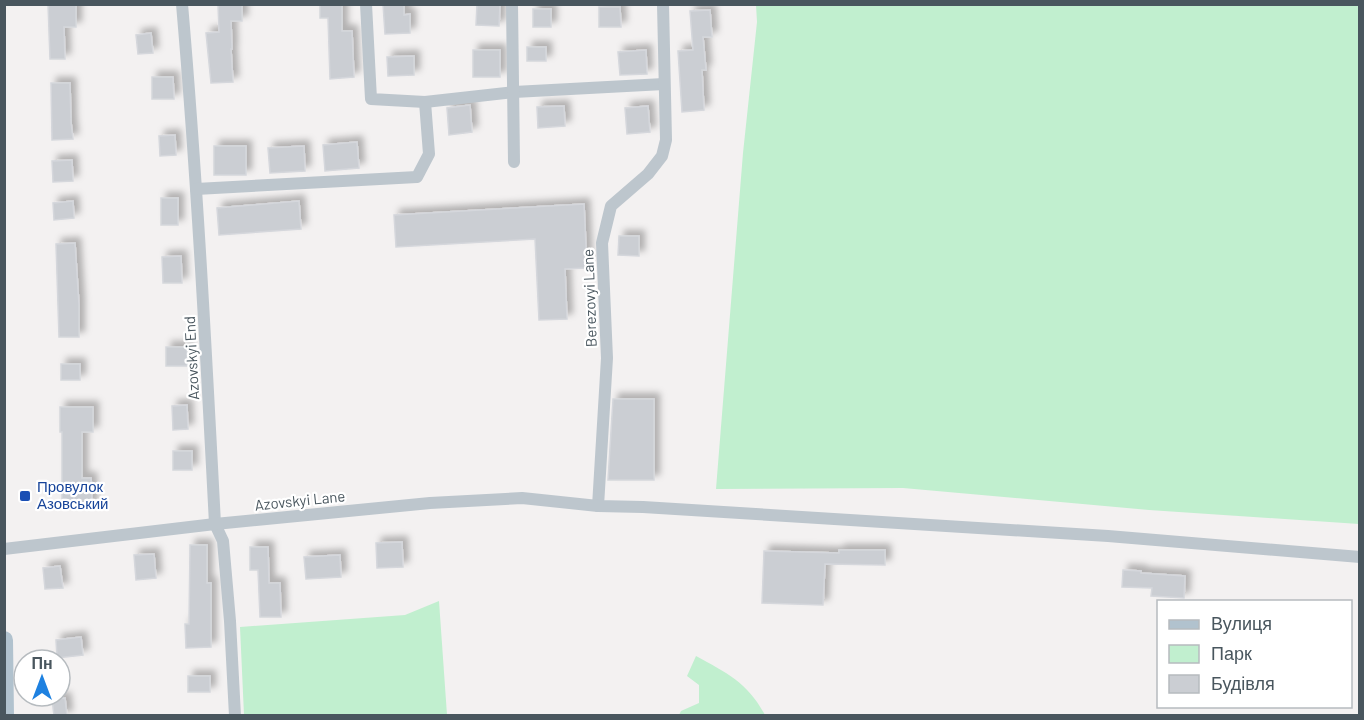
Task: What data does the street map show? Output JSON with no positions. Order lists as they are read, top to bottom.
{
  "streets": {
    "street": ["Berezovyi Lane", "Azovskyi End", "Azovskyi Lane"]
  },
  "crossings": [
    ["Berezovyi Lane", "Azovskyi Lane"],
    ["Azovskyi End", "Azovskyi Lane"]
  ],
  "places": {
    "transit": ["Провулок Азовський"]
  },
  "legend": ["Вулиця", "Парк", "Будівля"],
  "north": "top"
}
